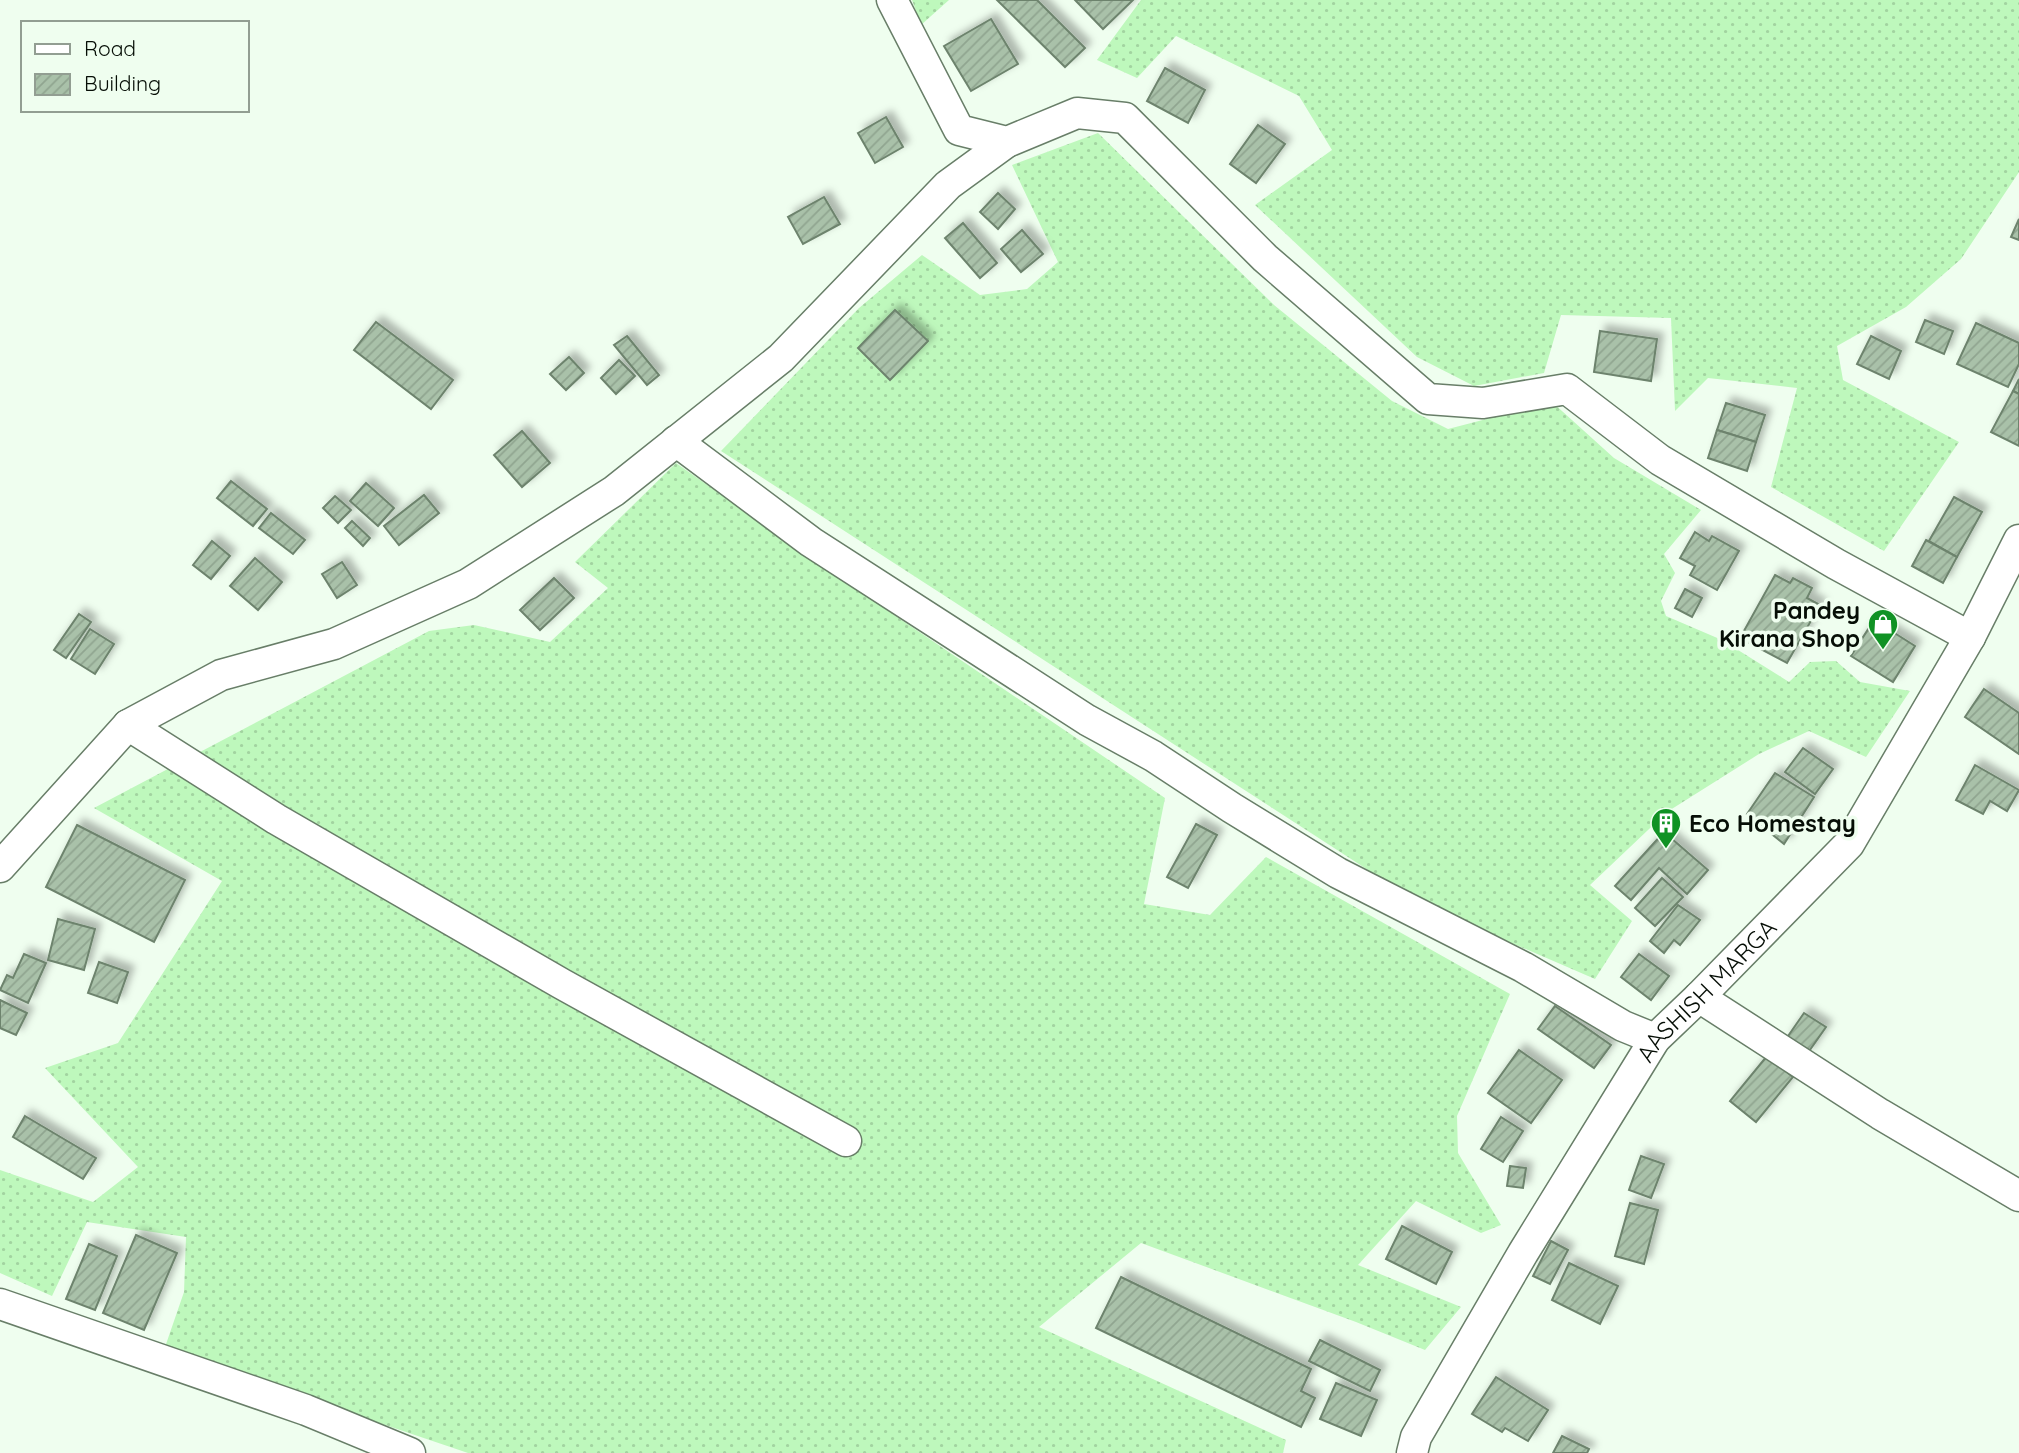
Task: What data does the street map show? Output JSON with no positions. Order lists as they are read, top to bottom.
{
  "streets": {
    "street": ["AASHISH MARGA"]
  },
  "places": {
    "shop": ["Pandey Kirana Shop"],
    "building": ["Eco Homestay"]
  },
  "legend": ["Road", "Building"]
}
